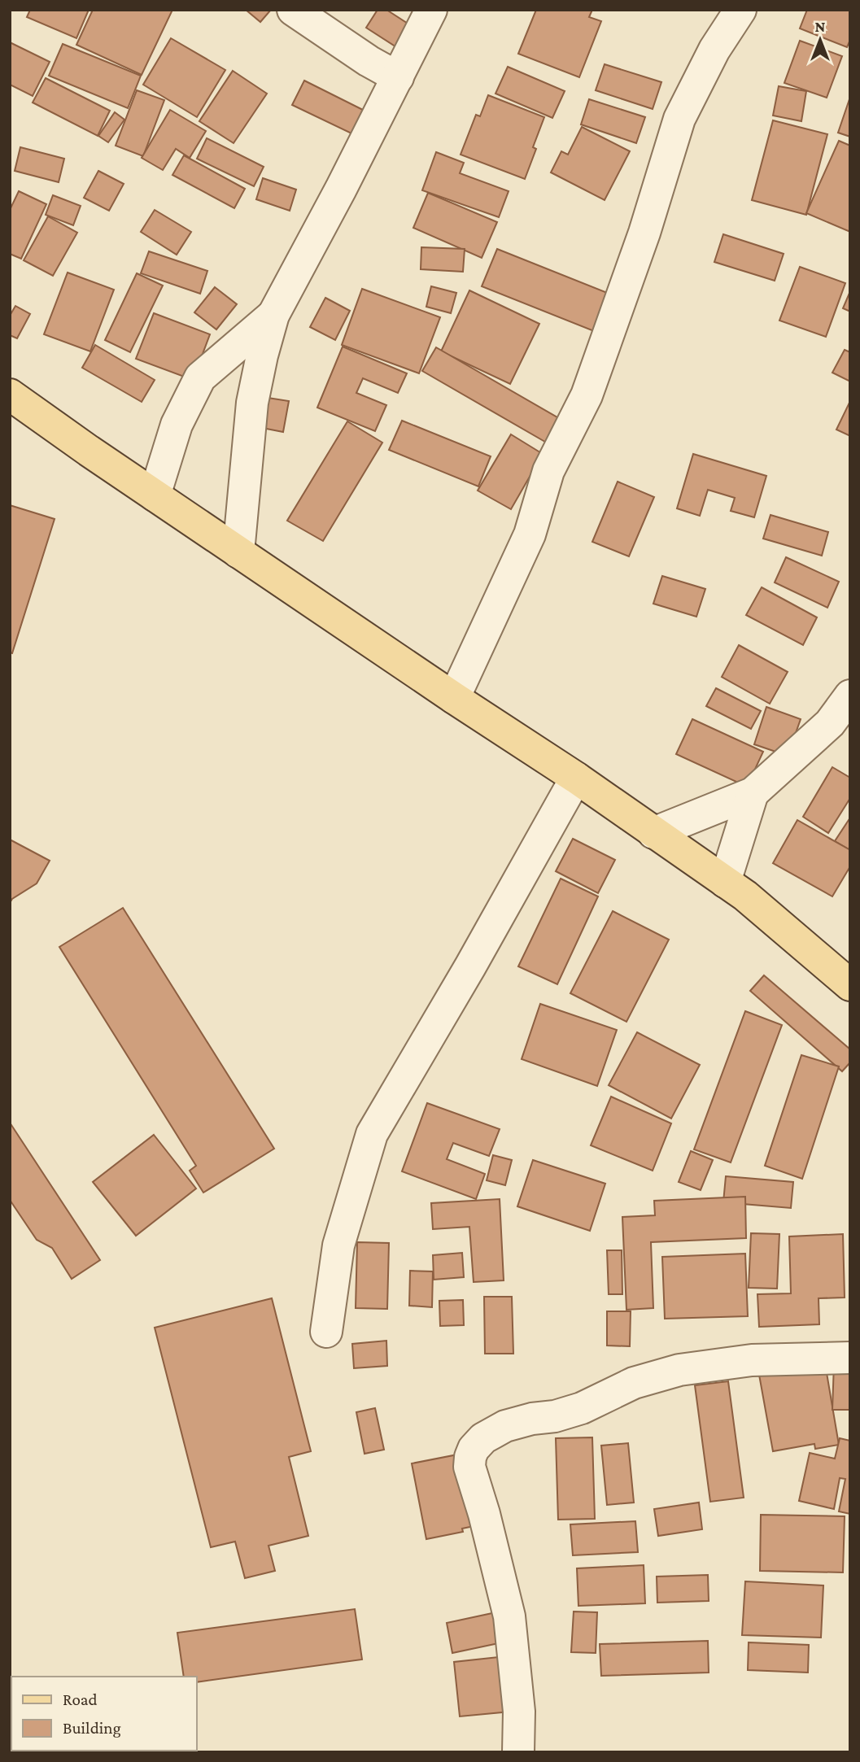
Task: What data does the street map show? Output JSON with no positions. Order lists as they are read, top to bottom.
{
  "legend": ["Road", "Building"],
  "north": "top"
}
